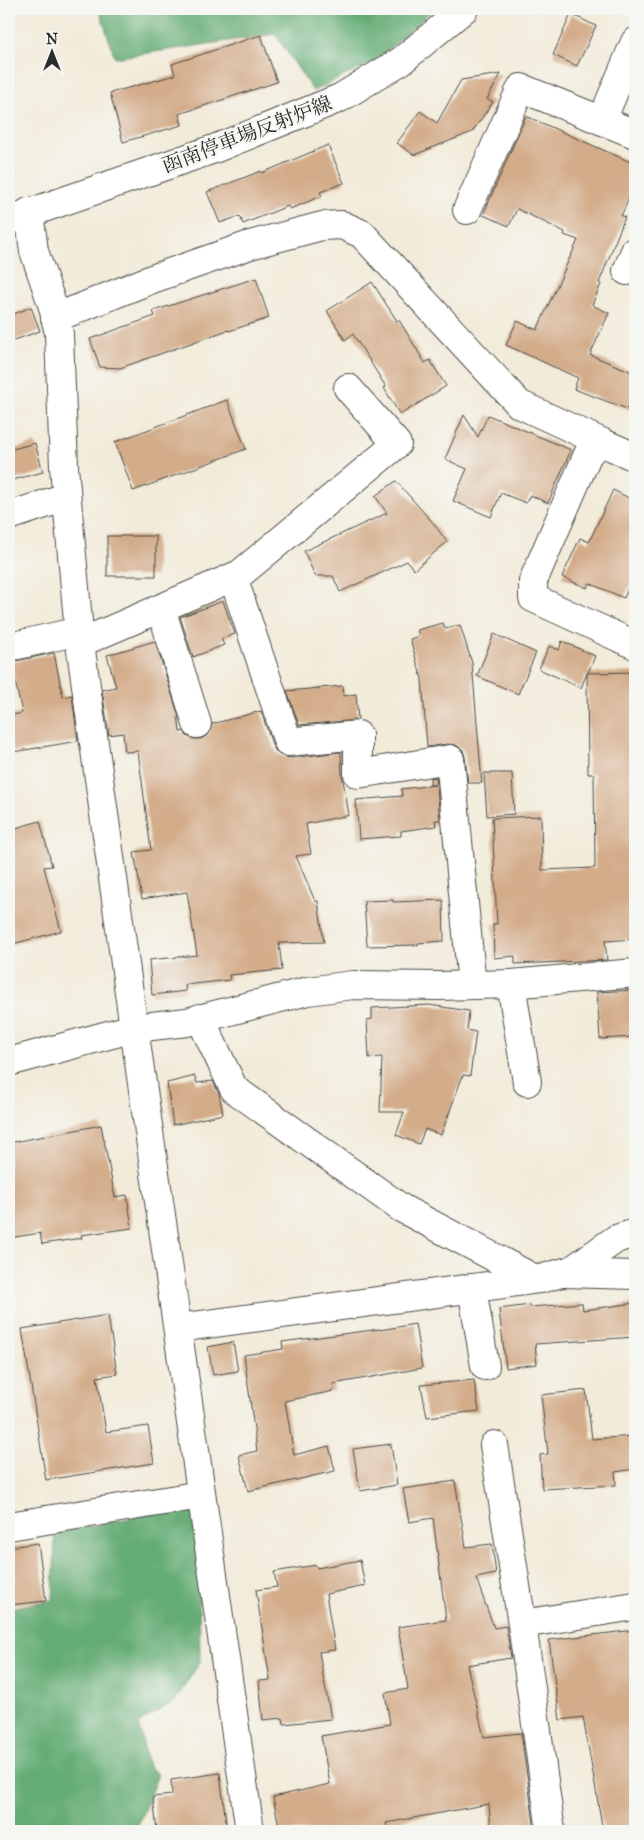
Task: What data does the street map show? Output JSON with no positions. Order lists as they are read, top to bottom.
{
  "streets": {
    "street": ["函南停車場反射炉線"]
  },
  "north": "top"
}
